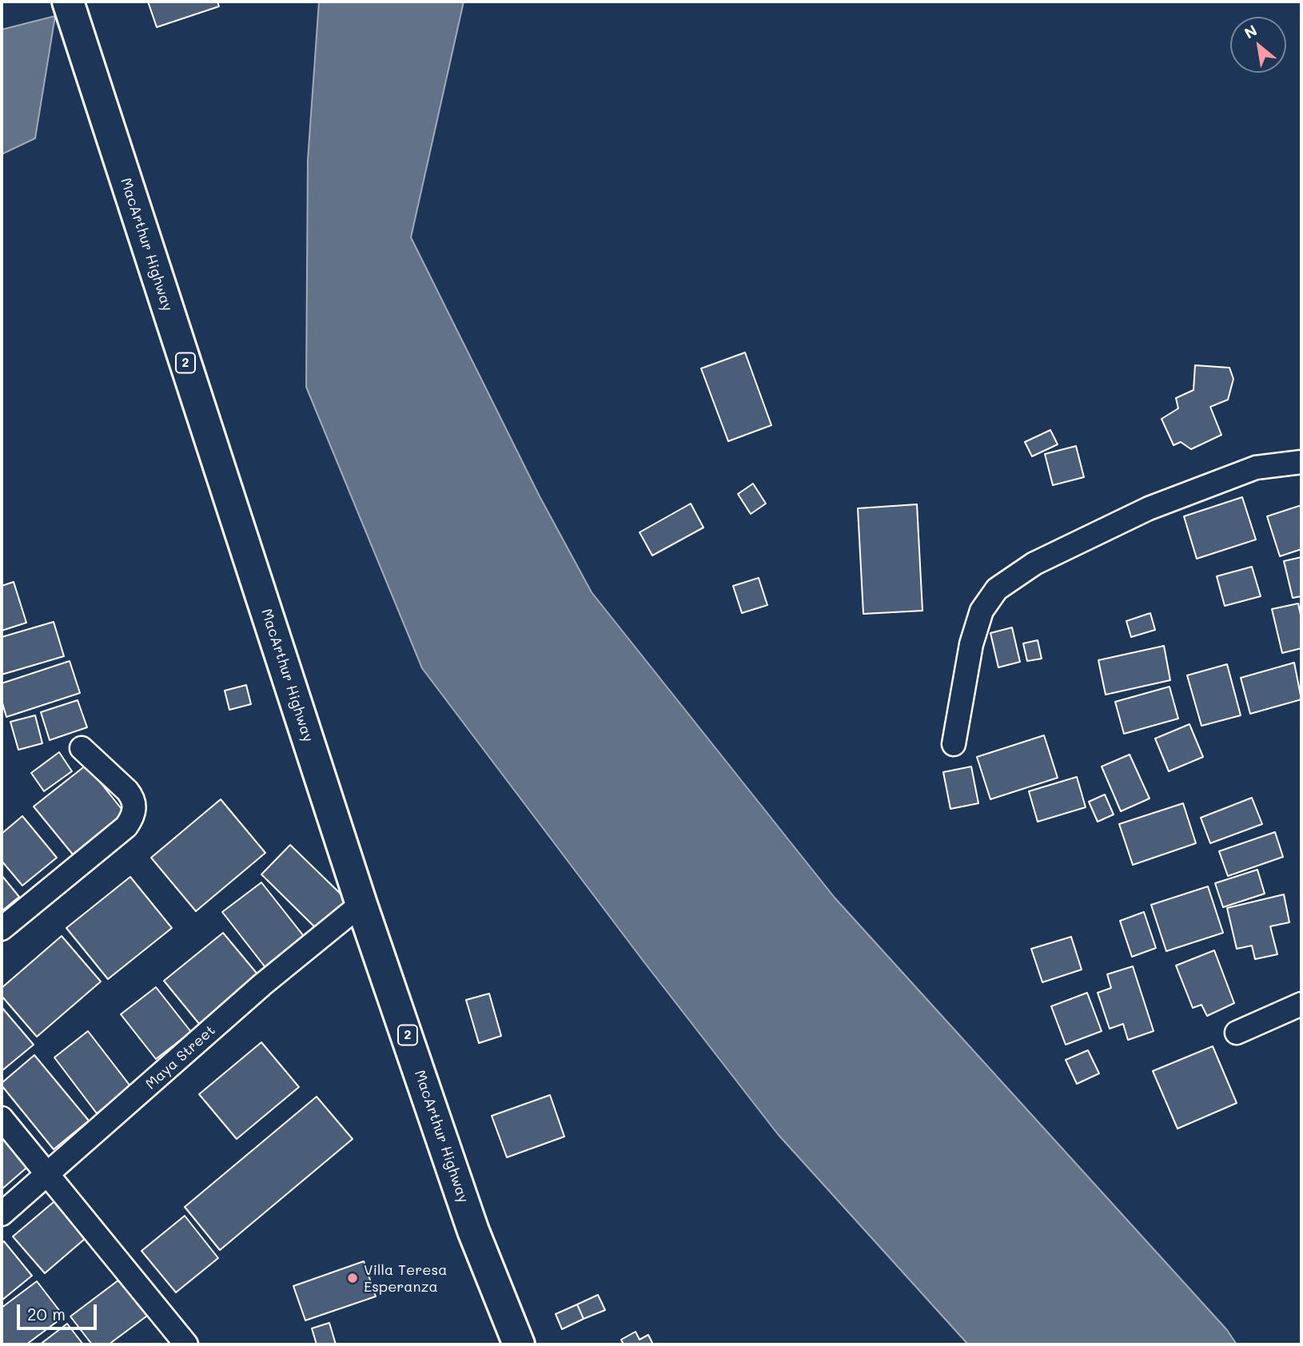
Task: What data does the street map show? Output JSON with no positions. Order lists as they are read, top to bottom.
{
  "streets": {
    "highway": ["MacArthur Highway", "2"],
    "street": ["Maya Street"]
  },
  "crossings": [
    ["MacArthur Highway", "Maya Street"]
  ],
  "places": ["Villa Teresa Esperanza"],
  "scale_bar": "20 m",
  "north": "top left"
}
